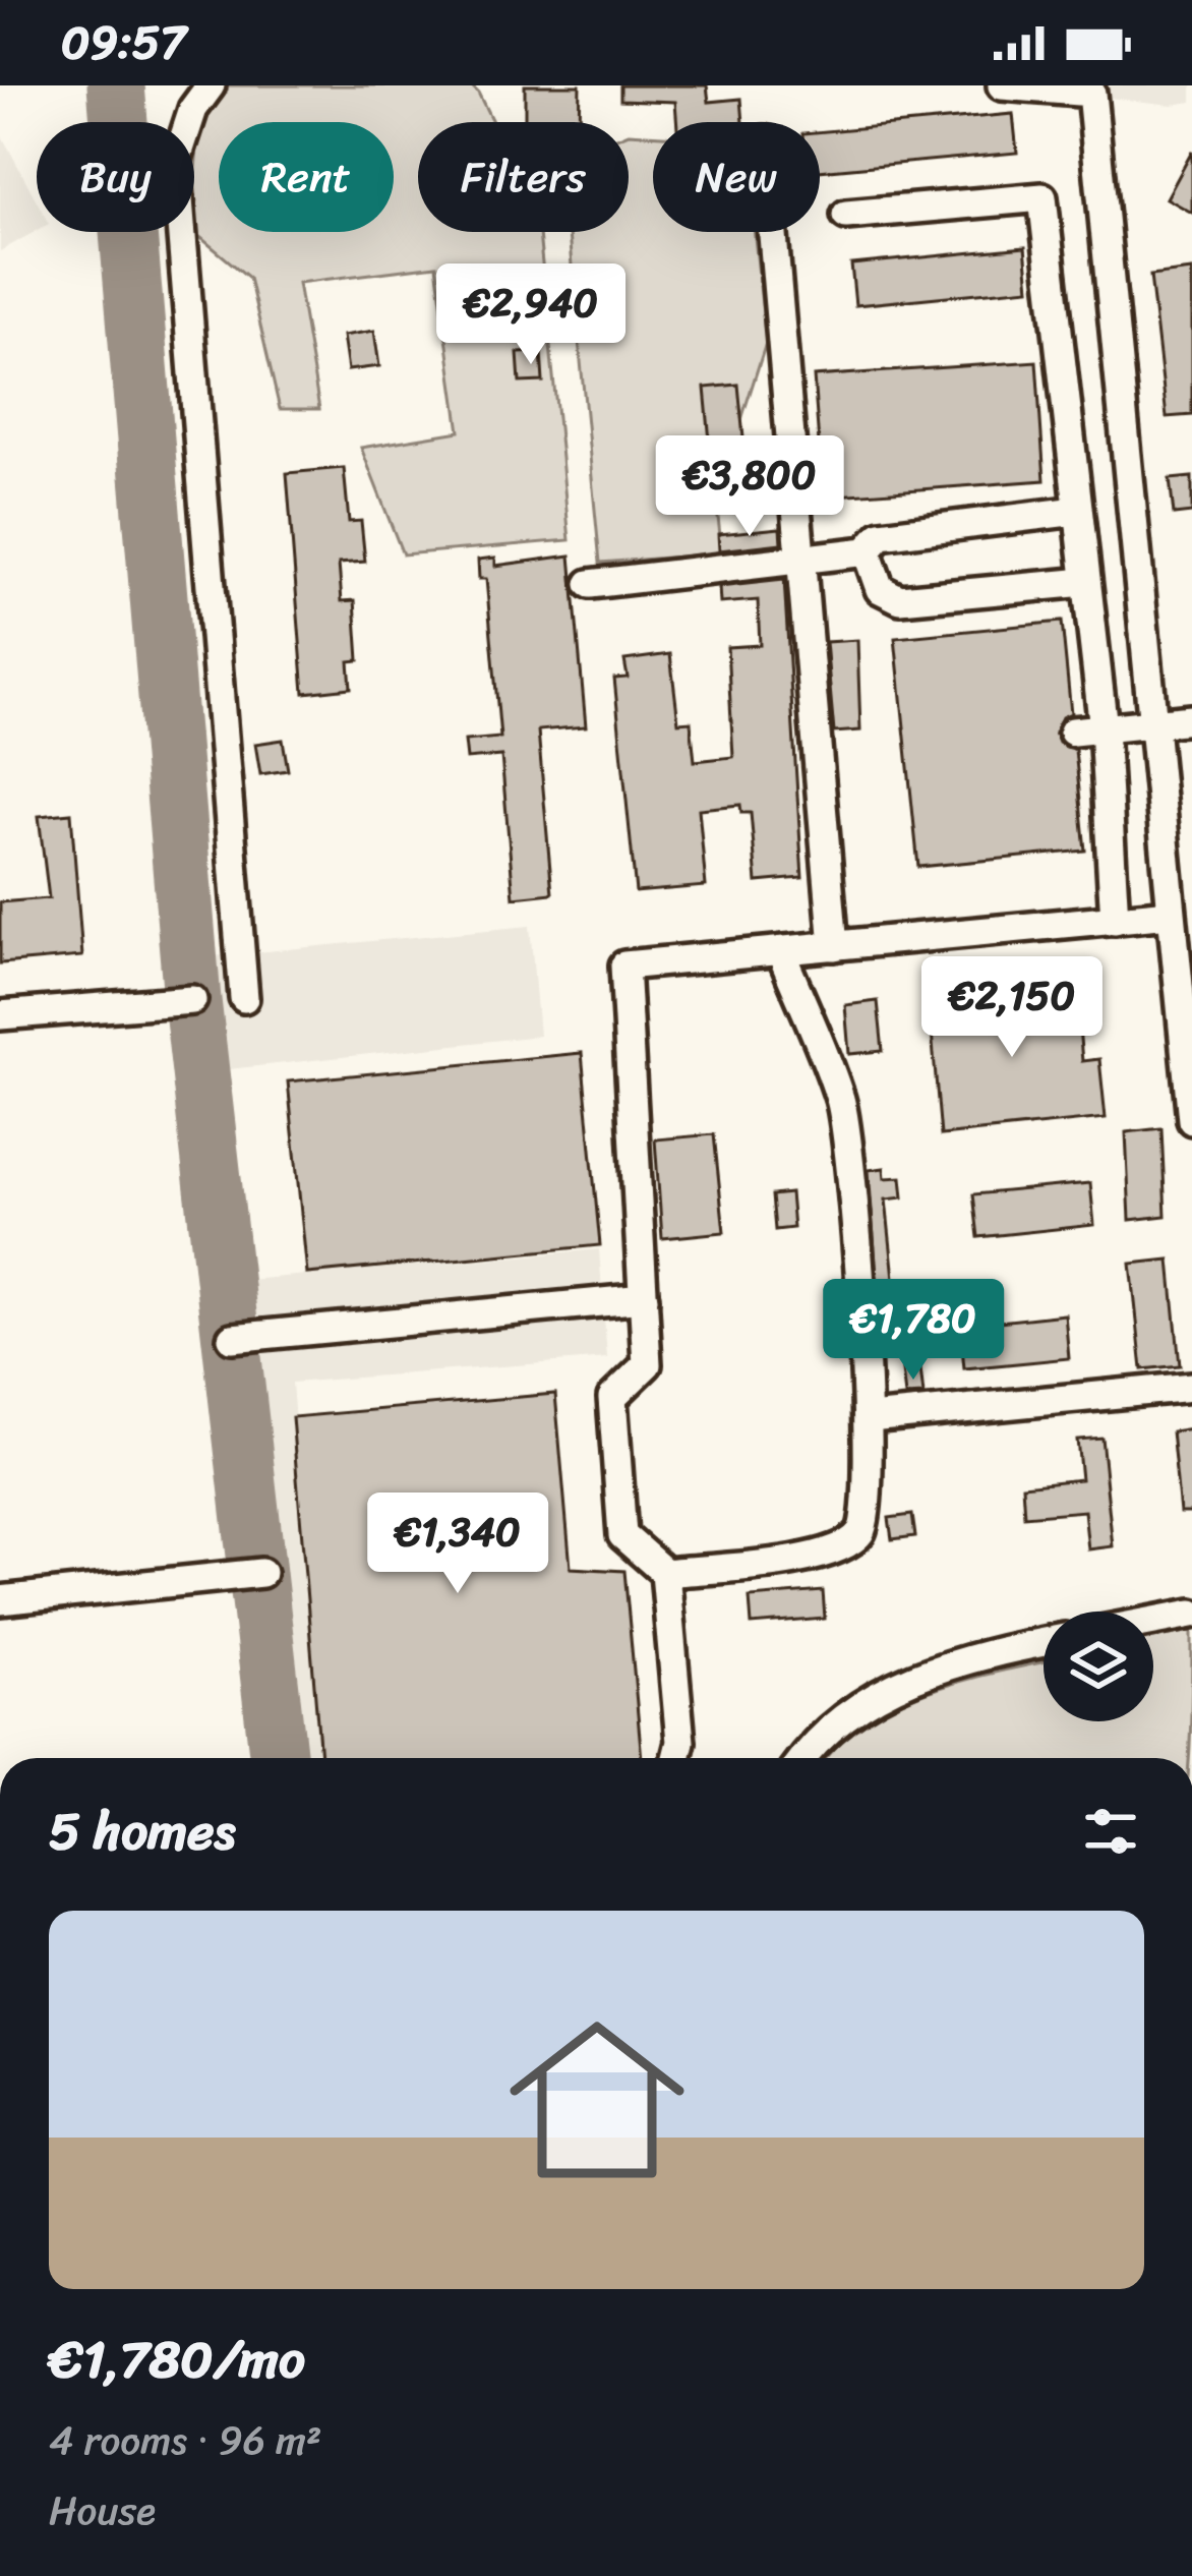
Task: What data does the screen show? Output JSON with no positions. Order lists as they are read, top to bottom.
{
  "page": {
    "status": "09:57",
    "chip": [
      "Buy",
      "Rent",
      "Filters",
      "New"
    ],
    "price": [
      "€2,940",
      "€3,800",
      "€2,150",
      "€1,780",
      "€1,340"
    ],
    "heading": "5 homes",
    "list": [
      {
        "name": "€1,780/mo",
        "note": "4 rooms · 96 m² · House"
      }
    ]
  }
}
